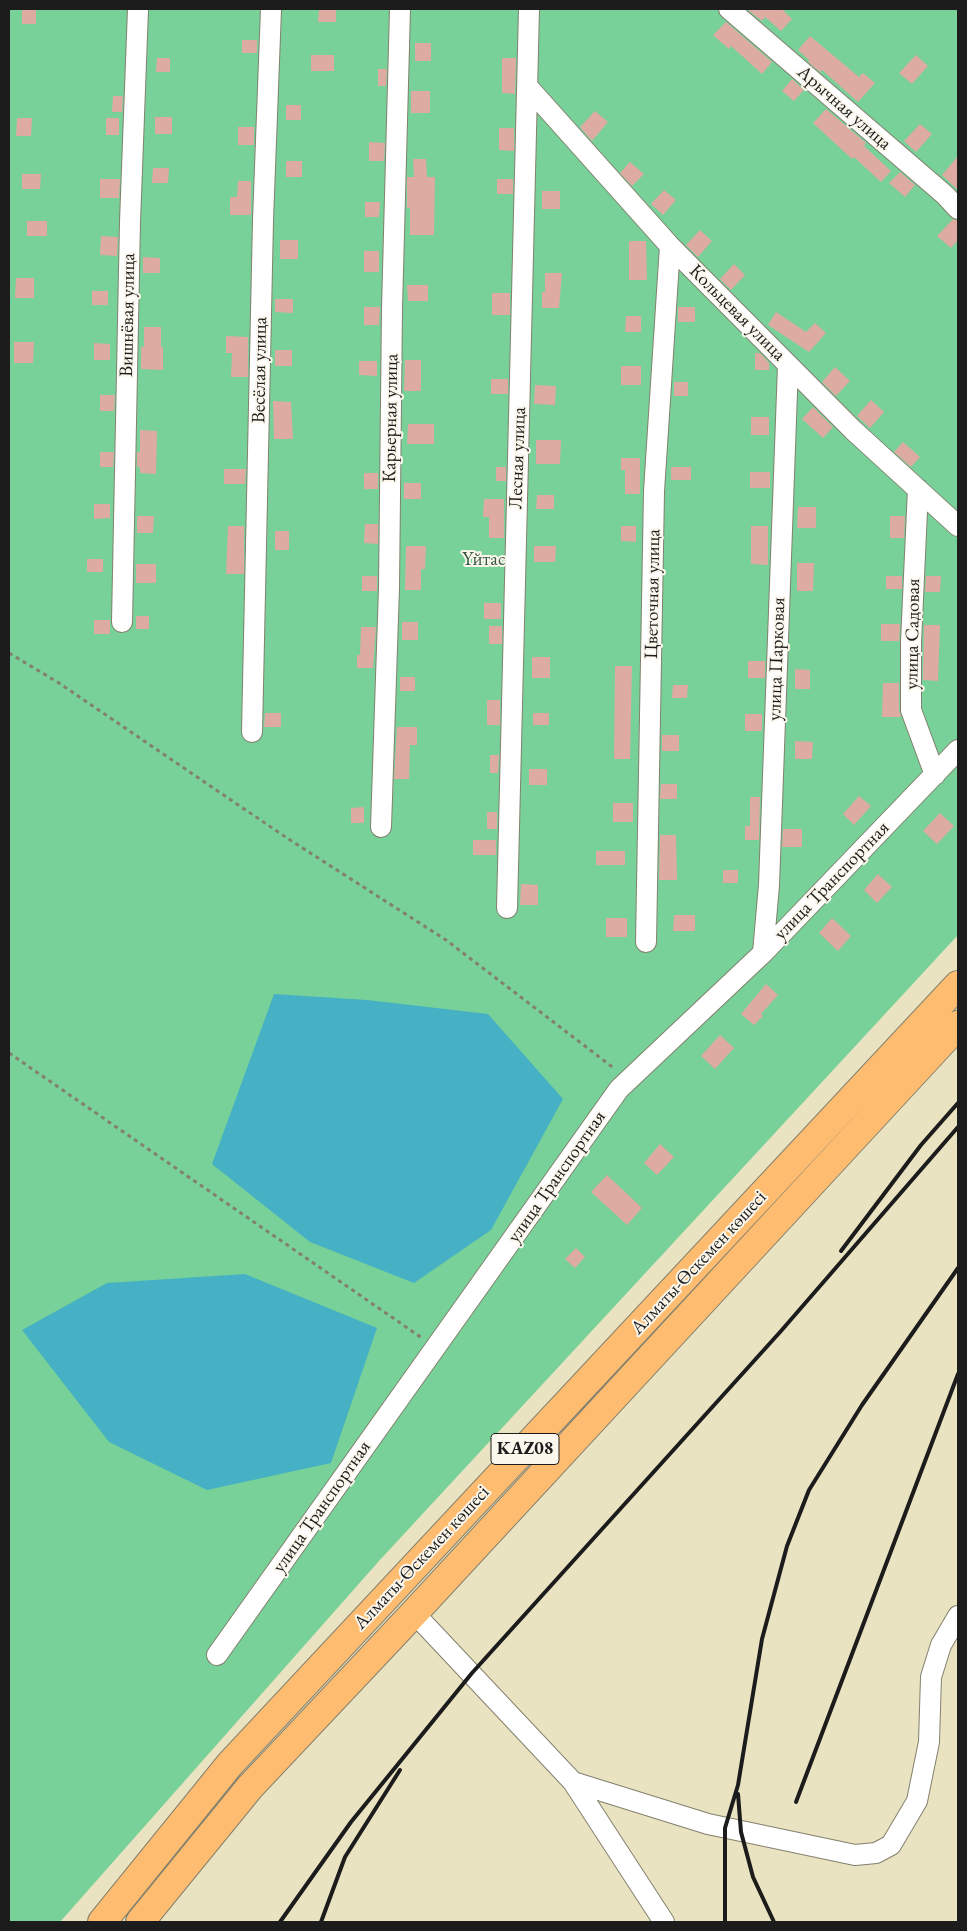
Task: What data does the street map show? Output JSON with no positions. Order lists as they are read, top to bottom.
{
  "streets": {
    "highway": ["Алматы-Өскемен көшесі", "KAZ08"],
    "street": [
      "Арычная улица",
      "Кольцевая улица",
      "Вишнёвая улица",
      "Весёлая улица",
      "Карьерная улица",
      "Лесная улица",
      "Цветочная улица",
      "улица Садовая",
      "улица Парковая",
      "улица Транспортная"
    ]
  },
  "crossings": [
    ["Кольцевая улица", "Лесная улица"],
    ["Кольцевая улица", "Цветочная улица"],
    ["Кольцевая улица", "улица Садовая"],
    ["Кольцевая улица", "улица Парковая"],
    ["улица Садовая", "улица Транспортная"],
    ["улица Парковая", "улица Транспортная"]
  ],
  "parks": ["Үйтас"]
}
